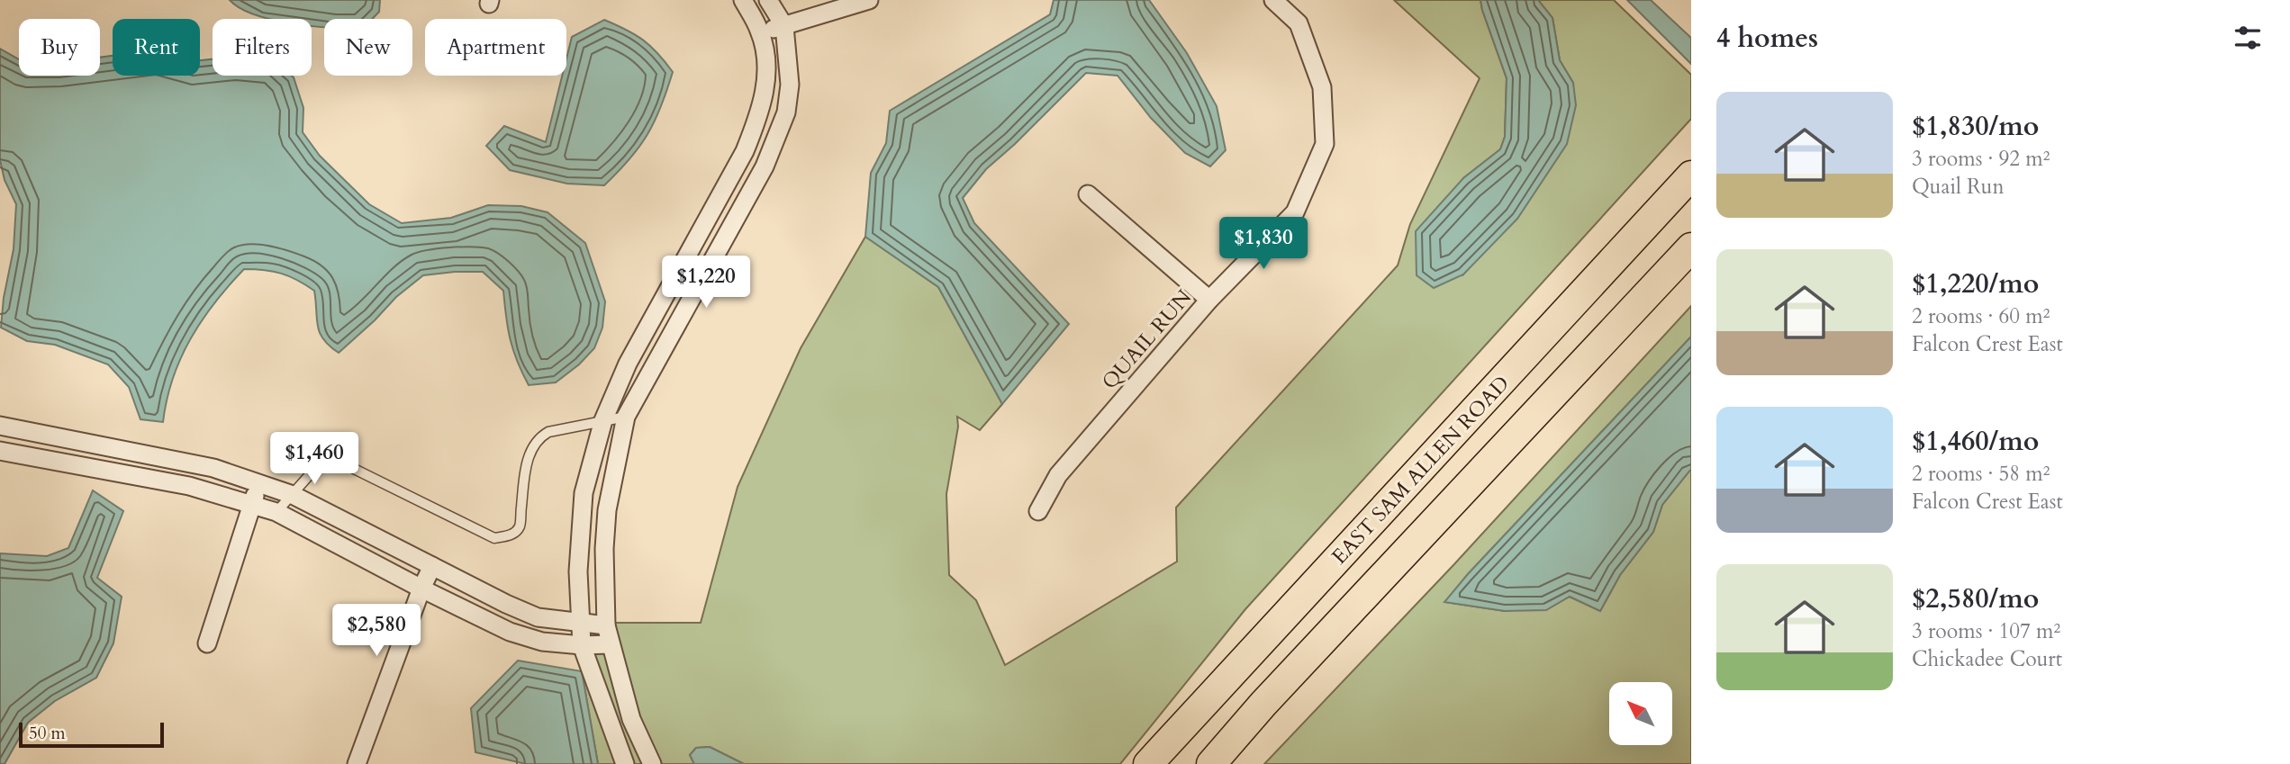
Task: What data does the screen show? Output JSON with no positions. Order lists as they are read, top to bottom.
{
  "streets": {
    "main road": ["EAST SAM ALLEN ROAD"],
    "street": ["QUAIL RUN"]
  },
  "scale_bar": "50 m",
  "north": "top left",
  "page": {
    "heading": "4 homes",
    "chip": [
      "Buy",
      "Rent",
      "Filters",
      "New",
      "Apartment"
    ],
    "list": [
      {
        "name": "$1,830/mo",
        "note": "3 rooms · 92 m² · Quail Run"
      },
      {
        "name": "$1,220/mo",
        "note": "2 rooms · 60 m² · Falcon Crest East"
      },
      {
        "name": "$1,460/mo",
        "note": "2 rooms · 58 m² · Falcon Crest East"
      },
      {
        "name": "$2,580/mo",
        "note": "3 rooms · 107 m² · Chickadee Court"
      }
    ],
    "price": [
      "$1,830",
      "$1,220",
      "$1,460",
      "$2,580"
    ],
    "scale": "50 m"
  }
}
